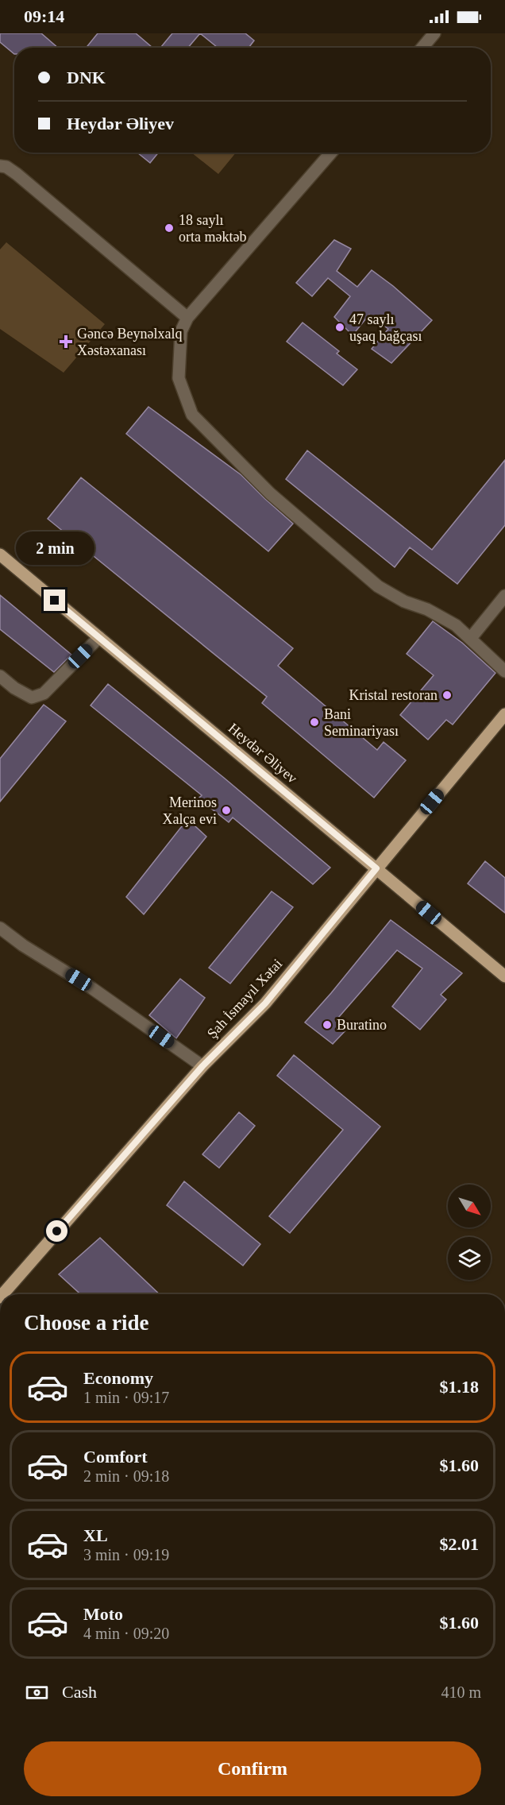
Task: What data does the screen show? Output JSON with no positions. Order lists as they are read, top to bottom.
{
  "streets": {
    "main road": ["Heydər Əliyev", "Şah İsmayıl Xətai"]
  },
  "crossings": [
    ["Heydər Əliyev", "Şah İsmayıl Xətai"]
  ],
  "places": {
    "other": [
      "18 saylı orta məktəb",
      "47 saylı uşaq bağçası",
      "Kristal restoran",
      "Bani Seminariyası",
      "Merinos Xalça evi",
      "Buratino"
    ],
    "health": ["Gəncə Beynəlxalq Xəstəxanası"]
  },
  "north": "bottom right",
  "page": {
    "status": "09:14",
    "banner": ["DNK", "Heydər Əliyev"],
    "bubble": "2 min",
    "heading": "Choose a ride",
    "list": [
      {
        "name": "Economy",
        "note": "1 min · 09:17",
        "value": "$1.18"
      },
      {
        "name": "Comfort",
        "note": "2 min · 09:18",
        "value": "$1.60"
      },
      {
        "name": "XL",
        "note": "3 min · 09:19",
        "value": "$2.01"
      },
      {
        "name": "Moto",
        "note": "4 min · 09:20",
        "value": "$1.60"
      }
    ],
    "pay": ["Cash", "410 m"],
    "buttons": "Confirm"
  }
}
